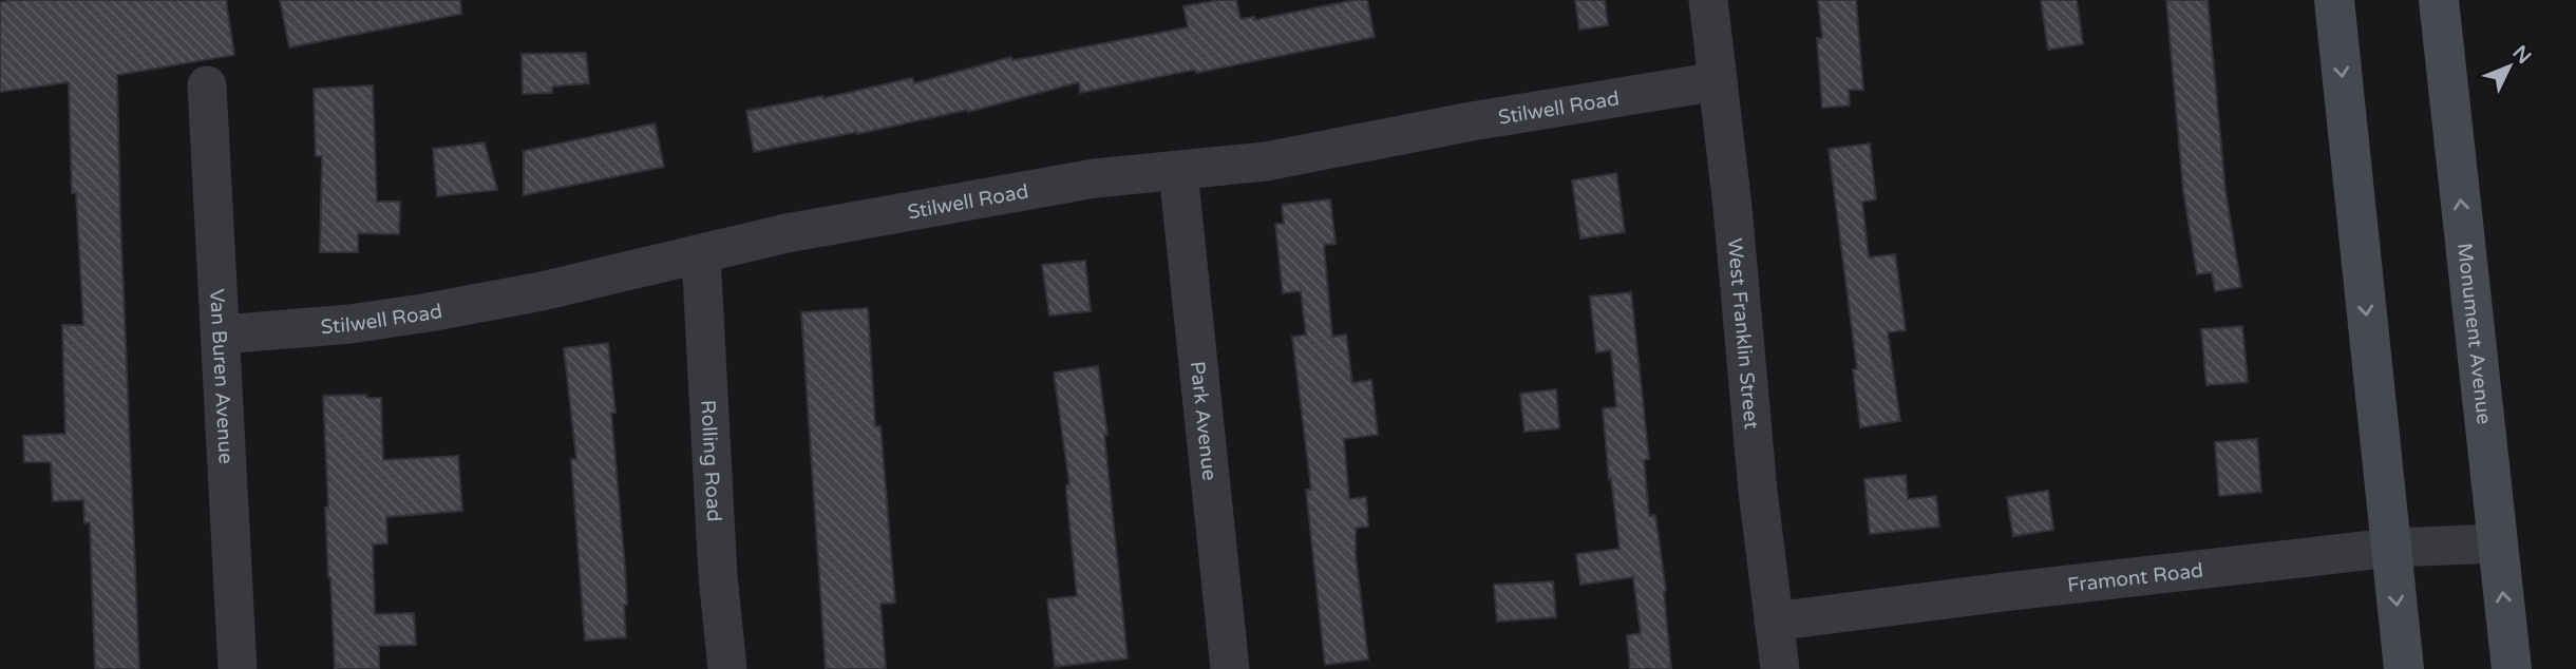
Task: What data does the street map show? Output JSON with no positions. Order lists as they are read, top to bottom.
{
  "streets": {
    "street": [
      "Stilwell Road",
      "West Franklin Street",
      "Monument Avenue",
      "Van Buren Avenue",
      "Park Avenue",
      "Rolling Road",
      "Framont Road"
    ]
  },
  "crossings": [
    ["Stilwell Road", "West Franklin Street"],
    ["Stilwell Road", "Van Buren Avenue"],
    ["Stilwell Road", "Park Avenue"],
    ["Stilwell Road", "Rolling Road"],
    ["West Franklin Street", "Framont Road"],
    ["Monument Avenue", "Framont Road"]
  ],
  "north": "top right"
}
